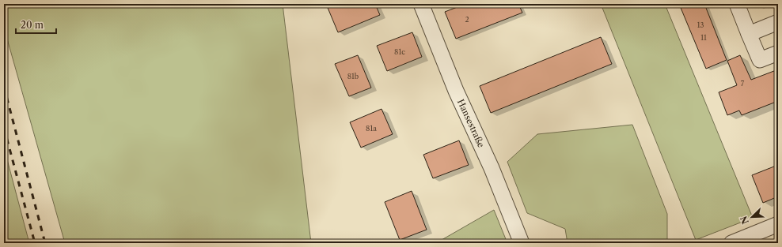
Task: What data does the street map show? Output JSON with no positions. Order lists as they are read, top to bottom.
{
  "streets": {
    "street": ["Hansestraße"]
  },
  "house_numbers": [
    "2",
    "13",
    "11",
    "81c",
    "81b",
    "7",
    "81a"
  ],
  "scale_bar": "20 m",
  "north": "bottom left"
}
